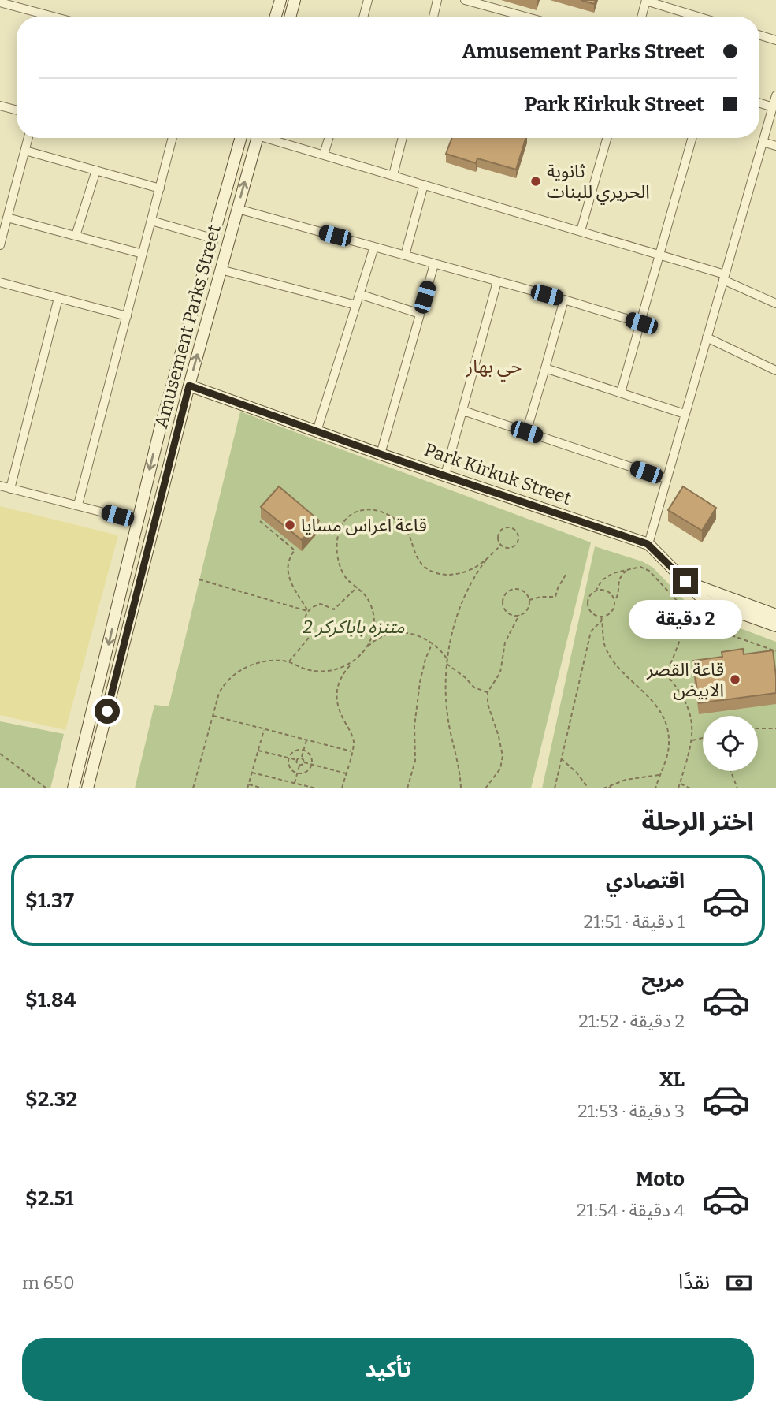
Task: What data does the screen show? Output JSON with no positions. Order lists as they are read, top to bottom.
{
  "streets": {
    "main road": ["Amusement Parks Street", "Park Kirkuk Street"]
  },
  "crossings": [
    ["Amusement Parks Street", "Park Kirkuk Street"]
  ],
  "districts": ["حي بهار"],
  "parks": ["متنزه باباكركر 2"],
  "places": ["ثانوية الحريري للبنات", "قاعة اعراس مسايا", "قاعة القصر الابيض"],
  "page": {
    "banner": ["Amusement Parks Street", "Park Kirkuk Street"],
    "bubble": "2 دقيقة",
    "heading": "اختر الرحلة",
    "list": [
      {
        "name": "اقتصادي",
        "note": "1 دقيقة · 21:51",
        "value": "$1.37"
      },
      {
        "name": "مريح",
        "note": "2 دقيقة · 21:52",
        "value": "$1.84"
      },
      {
        "name": "XL",
        "note": "3 دقيقة · 21:53",
        "value": "$2.32"
      },
      {
        "name": "Moto",
        "note": "4 دقيقة · 21:54",
        "value": "$2.51"
      }
    ],
    "pay": ["نقدًا", "650 m"],
    "buttons": "تأكيد"
  }
}
